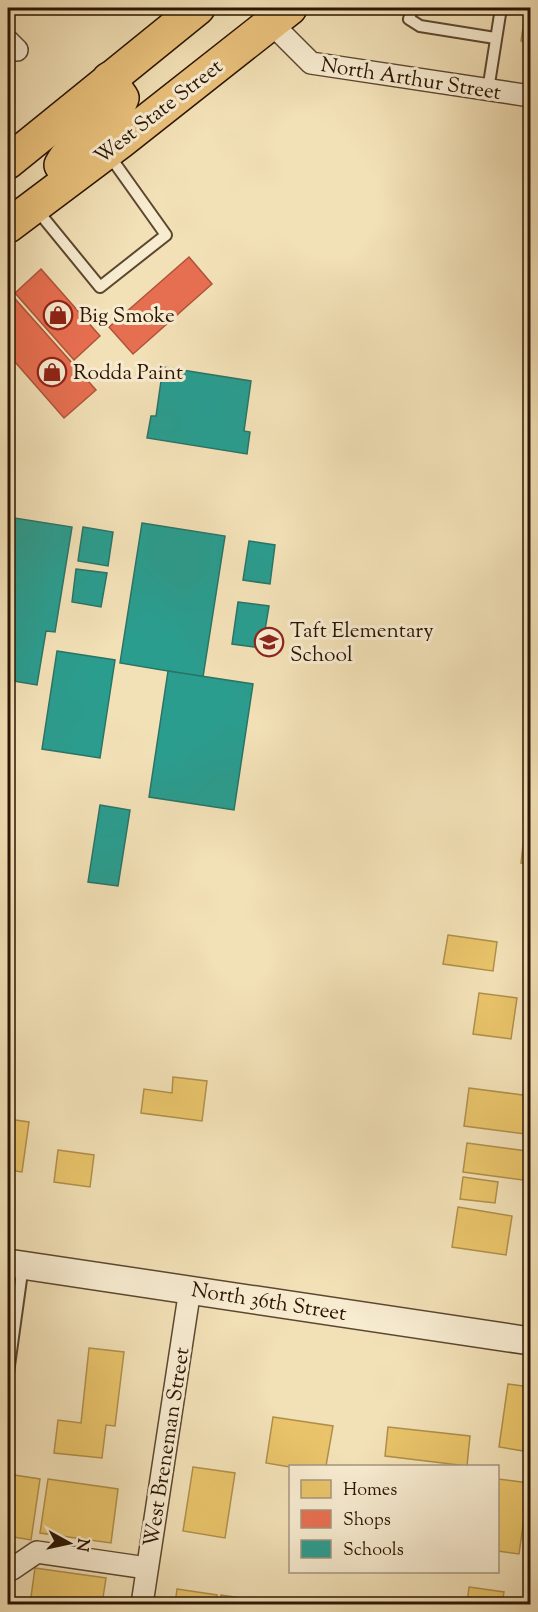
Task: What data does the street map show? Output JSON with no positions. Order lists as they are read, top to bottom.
{
  "streets": {
    "main road": ["West State Street"],
    "street": ["North Arthur Street", "North 36th Street", "West Breneman Street"]
  },
  "crossings": [
    ["North Arthur Street", "West State Street"],
    ["North 36th Street", "West Breneman Street"]
  ],
  "places": {
    "shop": ["Big Smoke", "Rodda Paint"],
    "school or university": ["Taft Elementary School"]
  },
  "legend": ["Homes", "Shops", "Schools"],
  "north": "right"
}
